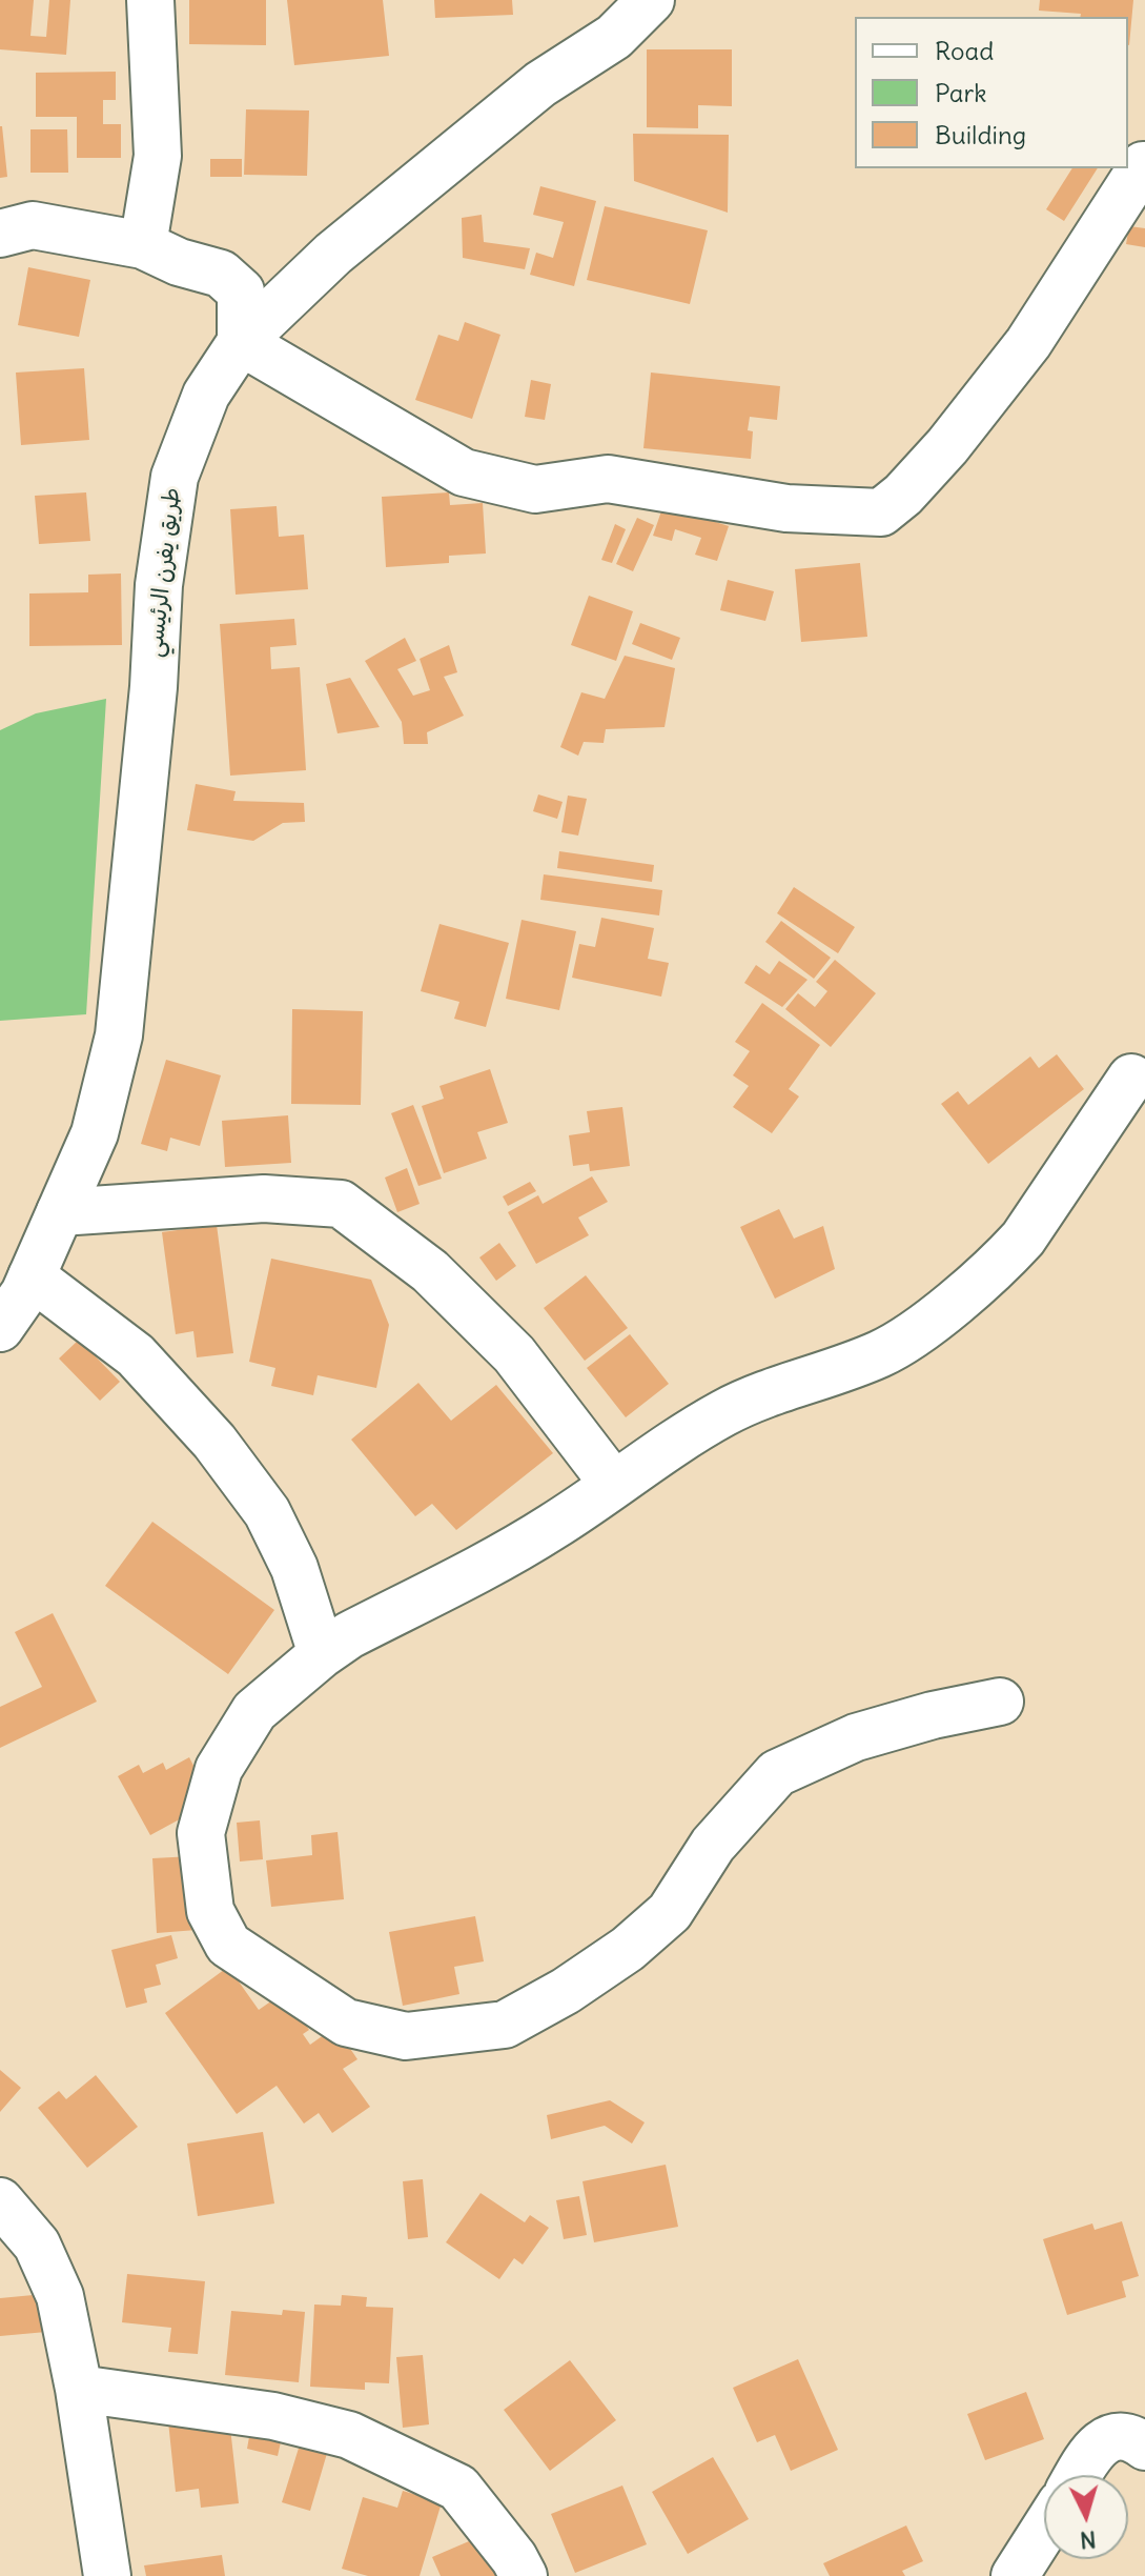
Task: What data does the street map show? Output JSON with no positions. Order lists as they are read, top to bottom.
{
  "streets": {
    "street": ["طريق يفرن الرئيسي"]
  },
  "legend": ["Road", "Park", "Building"],
  "north": "bottom"
}
